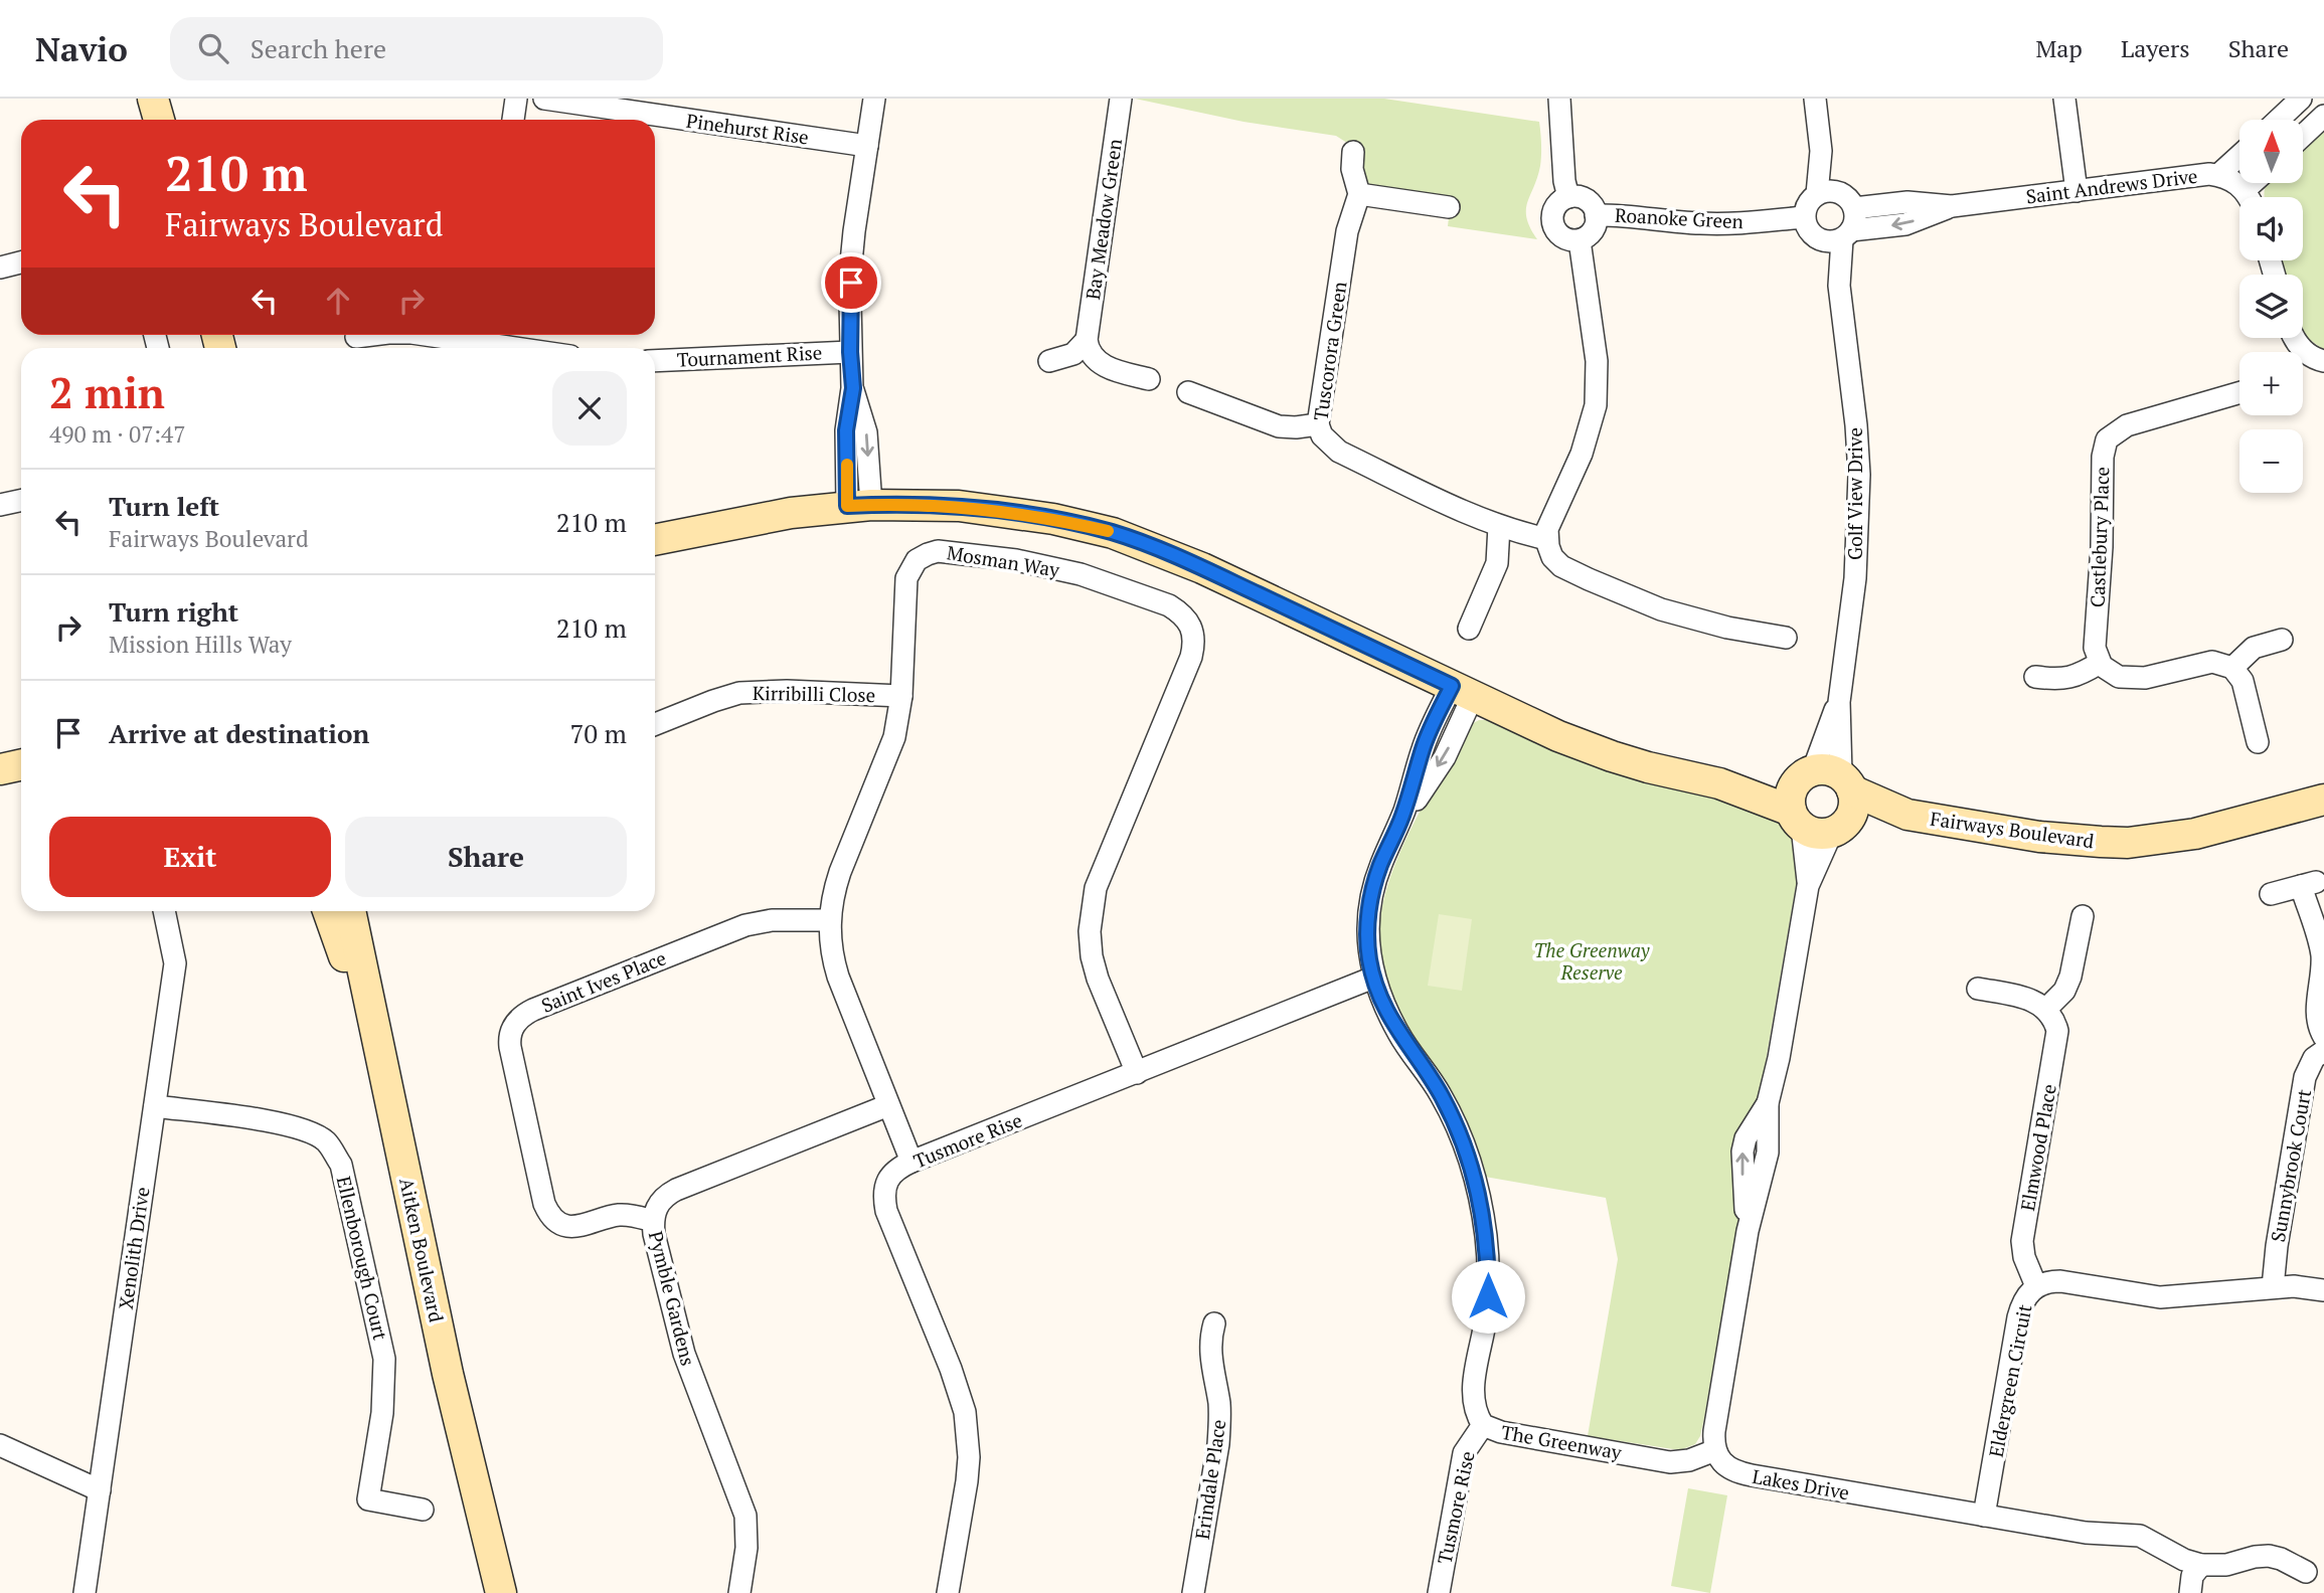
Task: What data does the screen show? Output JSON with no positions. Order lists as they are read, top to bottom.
{
  "streets": {
    "street": [
      "Pinehurst Rise",
      "Saint Andrews Drive",
      "Roanoke Green",
      "Bay Meadow Green",
      "Tuscorora Green",
      "Tournament Rise",
      "Golf View Drive",
      "Castlebury Place",
      "Mosman Way",
      "Kirribilli Close",
      "Fairways Boulevard",
      "Saint Ives Place",
      "Tusmore Rise",
      "Elmwood Place",
      "Sunnybrook Court",
      "Xenolith Drive",
      "Aitken Boulevard",
      "Ellenborough Court",
      "Pymble Gardens",
      "Eldergreen Circuit",
      "The Greenway",
      "Erindale Place",
      "Lakes Drive"
    ]
  },
  "crossings": [
    ["Saint Andrews Drive", "Roanoke Green"],
    ["Saint Andrews Drive", "Golf View Drive"],
    ["Roanoke Green", "Golf View Drive"],
    ["Golf View Drive", "Fairways Boulevard"],
    ["Mosman Way", "Kirribilli Close"],
    ["Mosman Way", "Saint Ives Place"],
    ["Mosman Way", "Tusmore Rise"],
    ["Mosman Way", "Pymble Gardens"],
    ["Fairways Boulevard", "The Greenway"],
    ["Saint Ives Place", "Pymble Gardens"],
    ["Tusmore Rise", "The Greenway"],
    ["Elmwood Place", "Eldergreen Circuit"],
    ["Sunnybrook Court", "Eldergreen Circuit"],
    ["Xenolith Drive", "Ellenborough Court"],
    ["Eldergreen Circuit", "Lakes Drive"],
    ["The Greenway", "Lakes Drive"]
  ],
  "parks": ["The Greenway Reserve"],
  "north": "top",
  "page": {
    "header": "Navio",
    "search": "Search here",
    "nav": ["Map", "Layers", "Share"],
    "map_buttons": ["+", "−"],
    "turn": ["210 m", "Fairways Boulevard"],
    "heading": ["2 min", "490 m · 07:47"],
    "list": [
      {
        "name": "Turn left",
        "note": "Fairways Boulevard",
        "value": "210 m"
      },
      {
        "name": "Turn right",
        "note": "Mission Hills Way",
        "value": "210 m"
      },
      {
        "name": "Arrive at destination",
        "value": "70 m"
      }
    ],
    "buttons": ["Exit", "Share"]
  }
}
